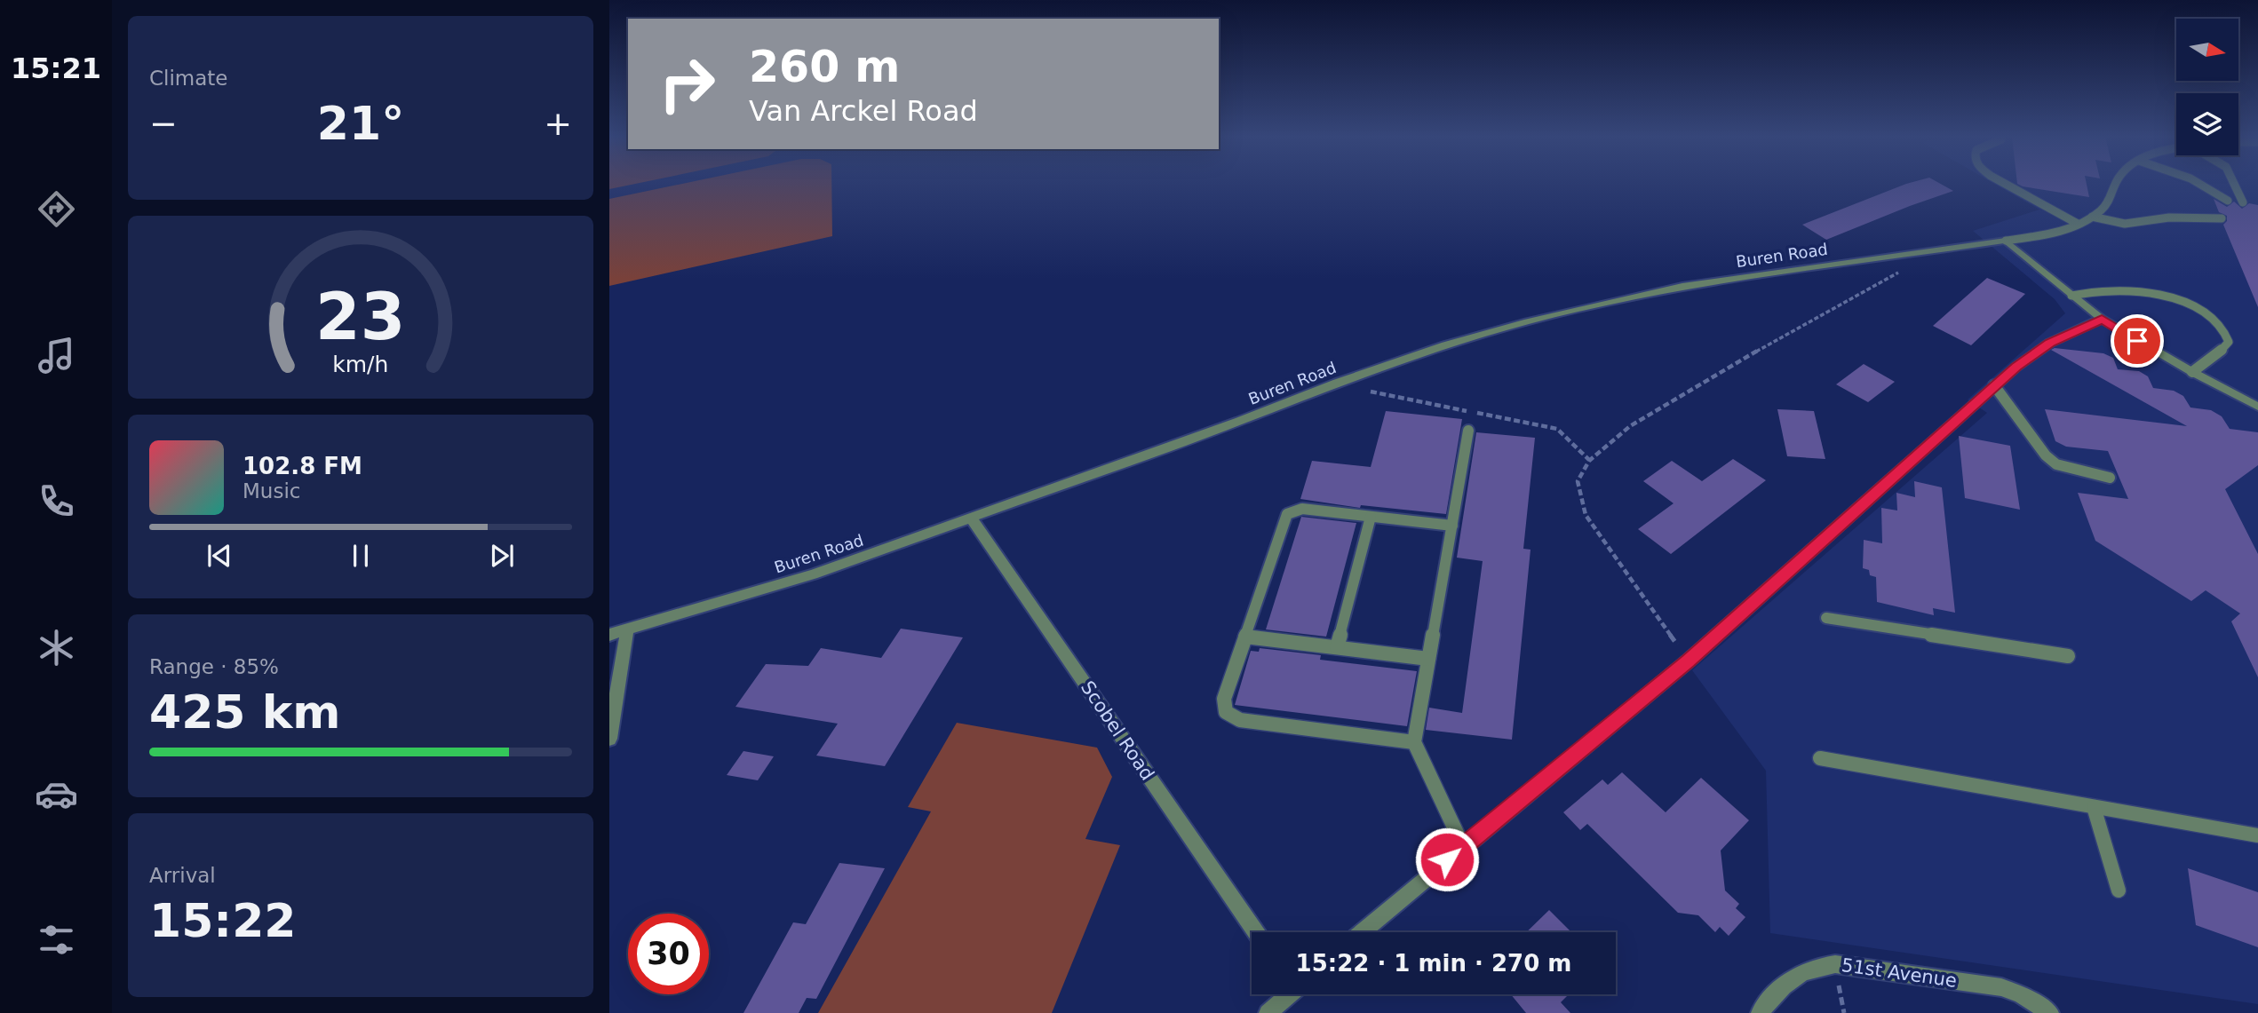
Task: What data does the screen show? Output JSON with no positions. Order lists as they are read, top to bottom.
{
  "streets": {
    "street": ["Buren Road", "Scobel Road", "51st Avenue"]
  },
  "crossings": [
    ["Buren Road", "Scobel Road"]
  ],
  "north": "right",
  "page": {
    "tabs": "15:21",
    "tile": [
      "Climate",
      ["Range · 85%", "425 km"],
      ["Arrival", "15:22"]
    ],
    "turn": ["260 m", "Van Arckel Road"],
    "heat": ["−", "21°", "+"],
    "song": ["102.8 FM", "Music"],
    "limit": "30",
    "trip": "15:22 · 1 min · 270 m",
    "gauge": ["23", "km/h"]
  }
}
